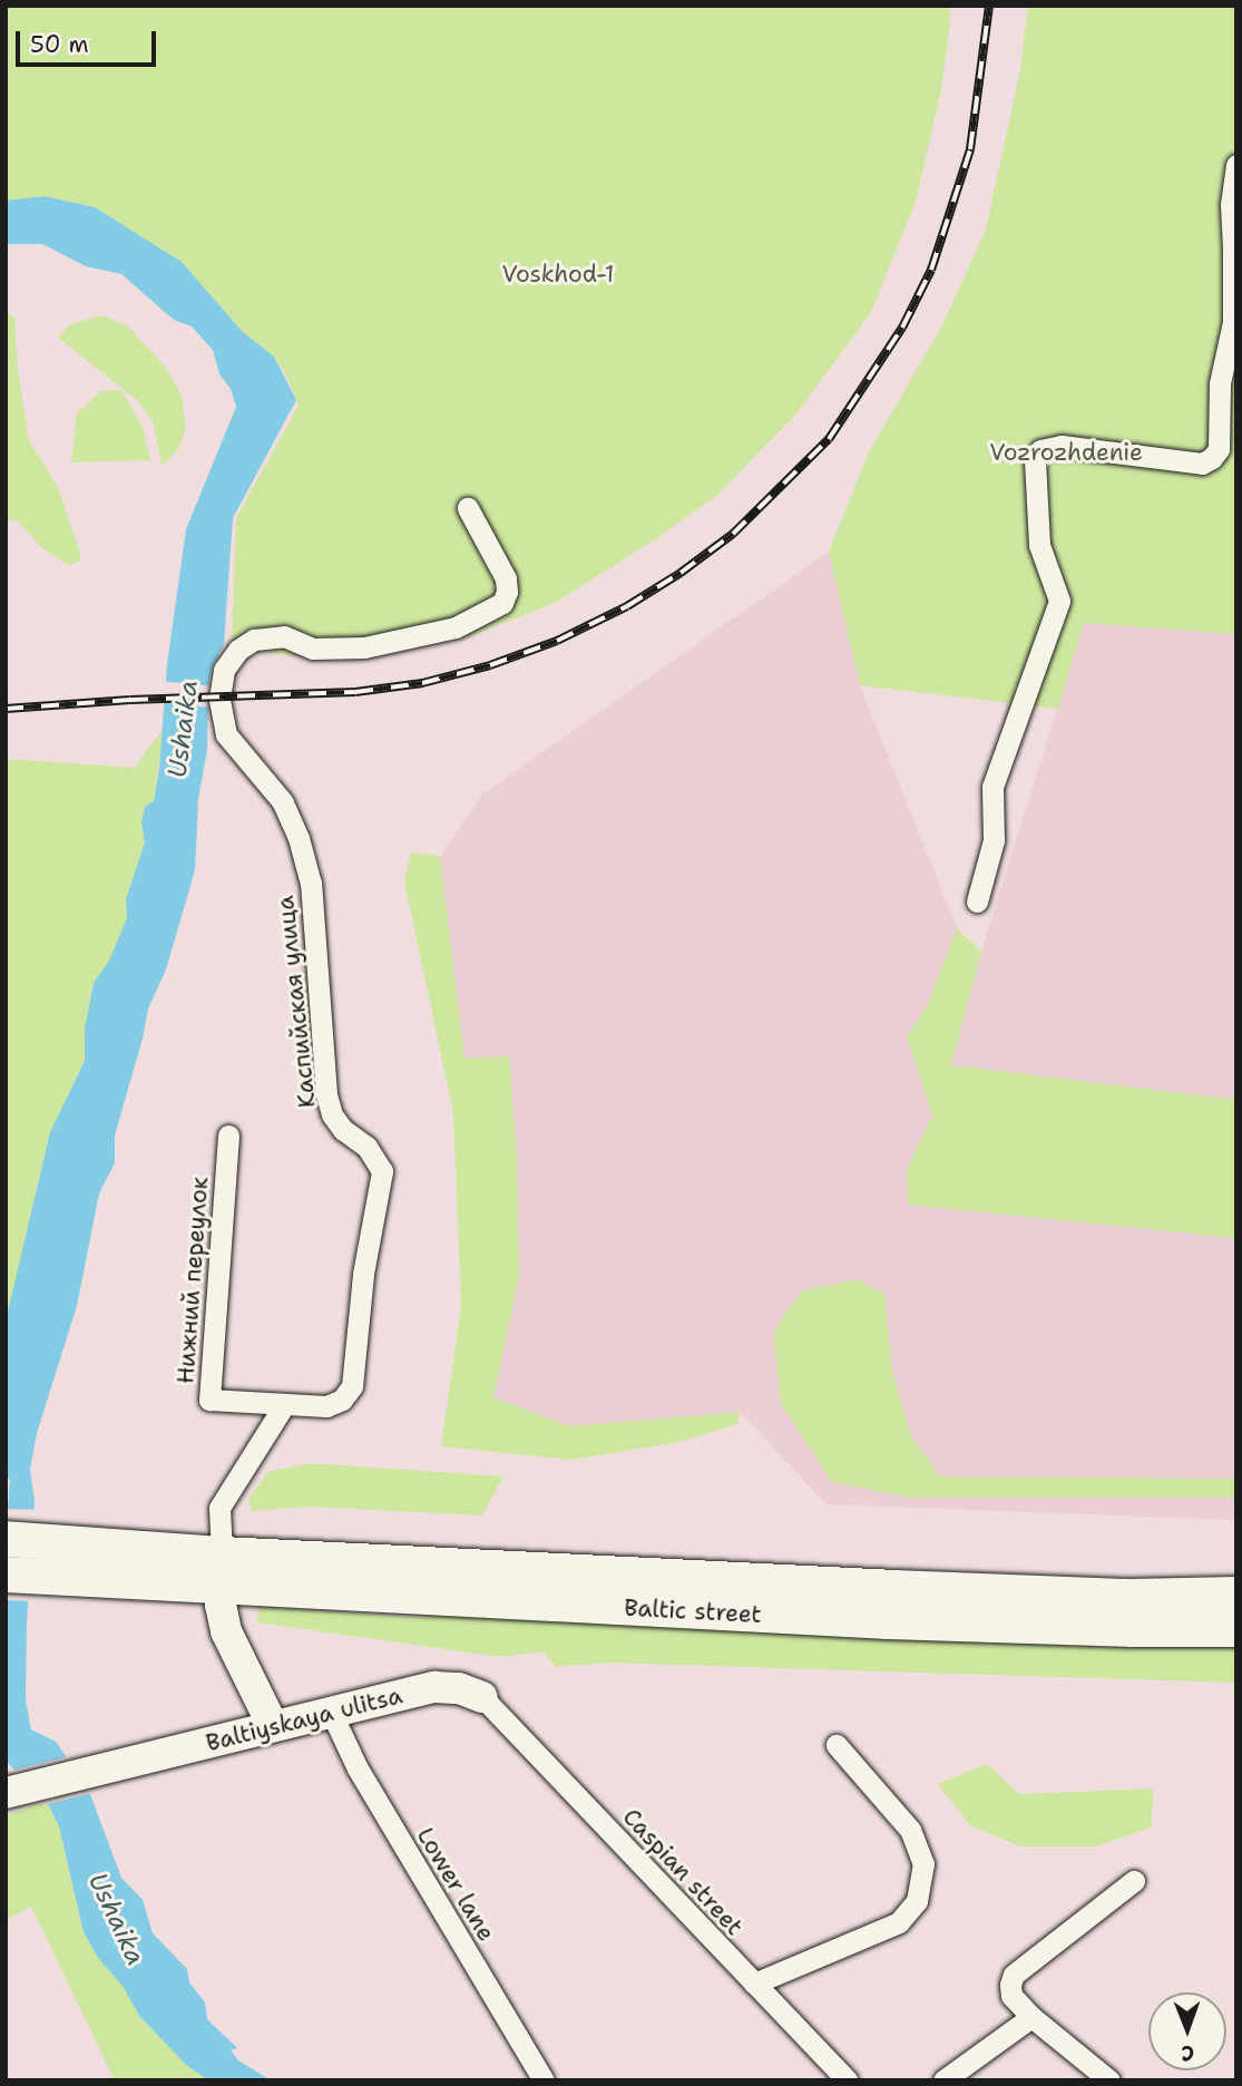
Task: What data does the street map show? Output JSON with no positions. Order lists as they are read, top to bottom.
{
  "streets": {
    "main road": ["Baltic street"],
    "street": [
      "Каспийская улица",
      "Нижний переулок",
      "Baltiyskaya ulitsa",
      "Caspian street",
      "Lower lane"
    ]
  },
  "crossings": [
    ["Каспийская улица", "Нижний переулок"],
    ["Baltiyskaya ulitsa", "Caspian street"],
    ["Baltiyskaya ulitsa", "Lower lane"]
  ],
  "water": ["Ushaika"],
  "parks": ["Voskhod-1", "Vozrozhdenie"],
  "scale_bar": "50 m",
  "north": "bottom"
}
